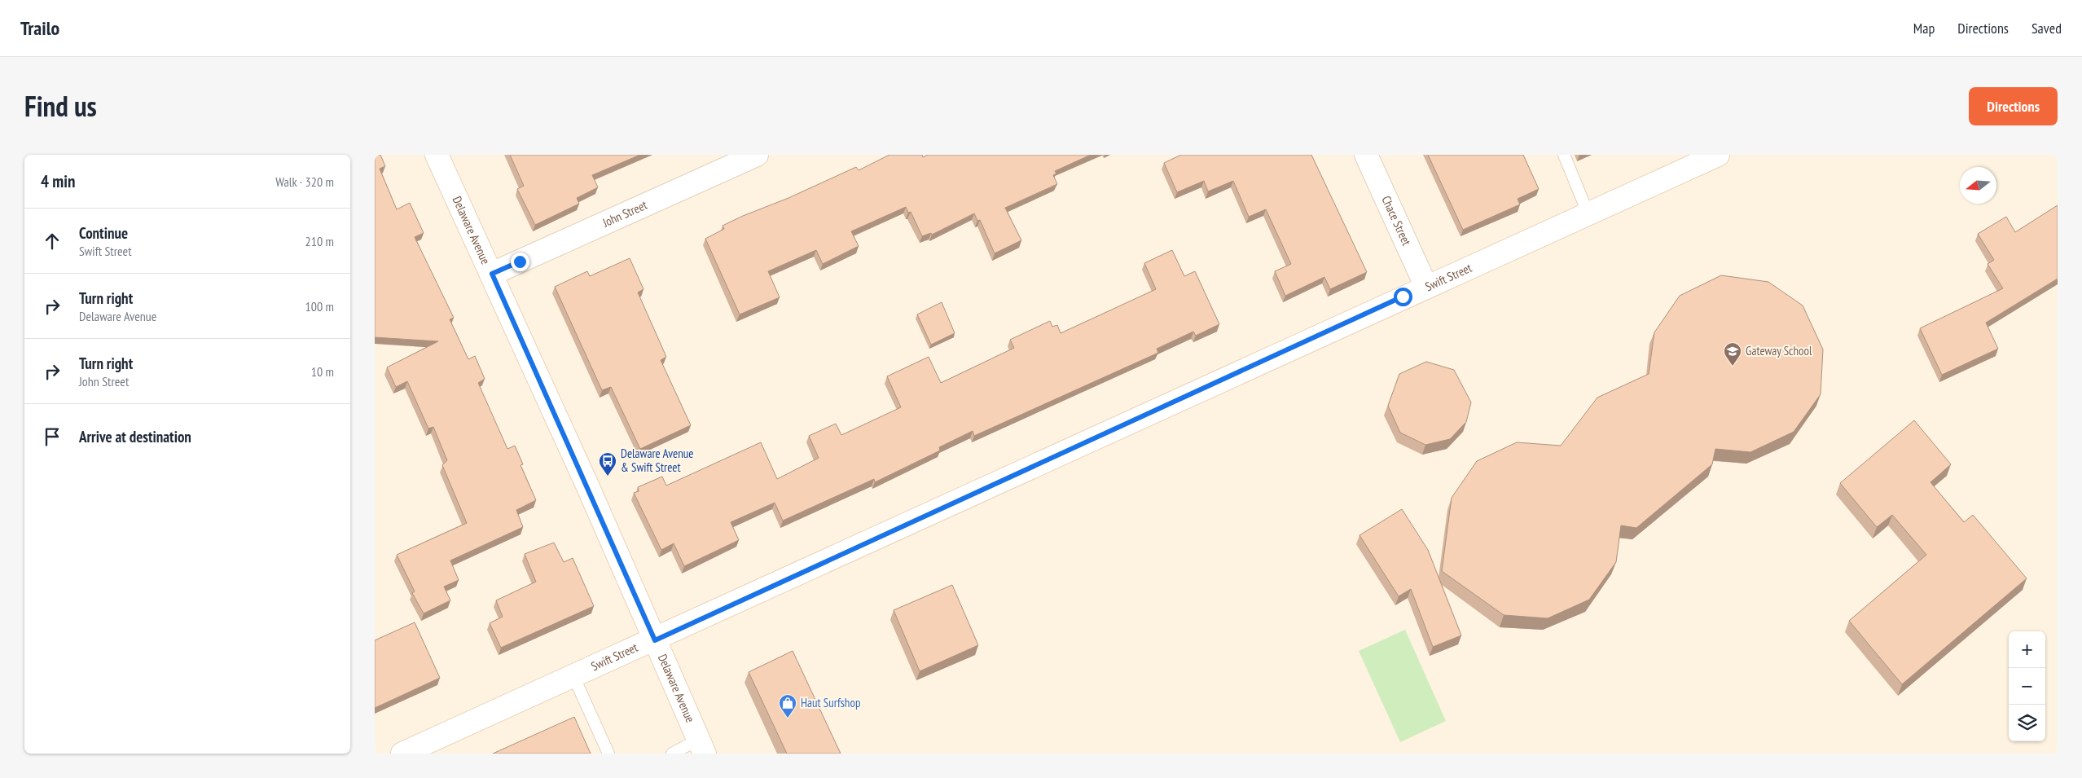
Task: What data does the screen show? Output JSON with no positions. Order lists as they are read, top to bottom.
{
  "streets": {
    "street": [
      "John Street",
      "Chace Street",
      "Delaware Avenue",
      "Swift Street"
    ]
  },
  "crossings": [
    ["John Street", "Delaware Avenue"],
    ["Chace Street", "Swift Street"],
    ["Delaware Avenue", "Swift Street"]
  ],
  "places": {
    "school or university": ["Gateway School"],
    "bus stop": ["Delaware Avenue & Swift Street"],
    "shop": ["Haut Surfshop"]
  },
  "north": "left",
  "page": {
    "header": "Trailo",
    "nav": ["Map", "Directions", "Saved"],
    "title": "Find us",
    "buttons": "Directions",
    "heading": ["4 min", "Walk · 320 m"],
    "list": [
      ["Continue", "Swift Street", "210 m"],
      ["Turn right", "Delaware Avenue", "100 m"],
      ["Turn right", "John Street", "10 m"],
      "Arrive at destination"
    ],
    "map_buttons": ["+", "−"]
  }
}
